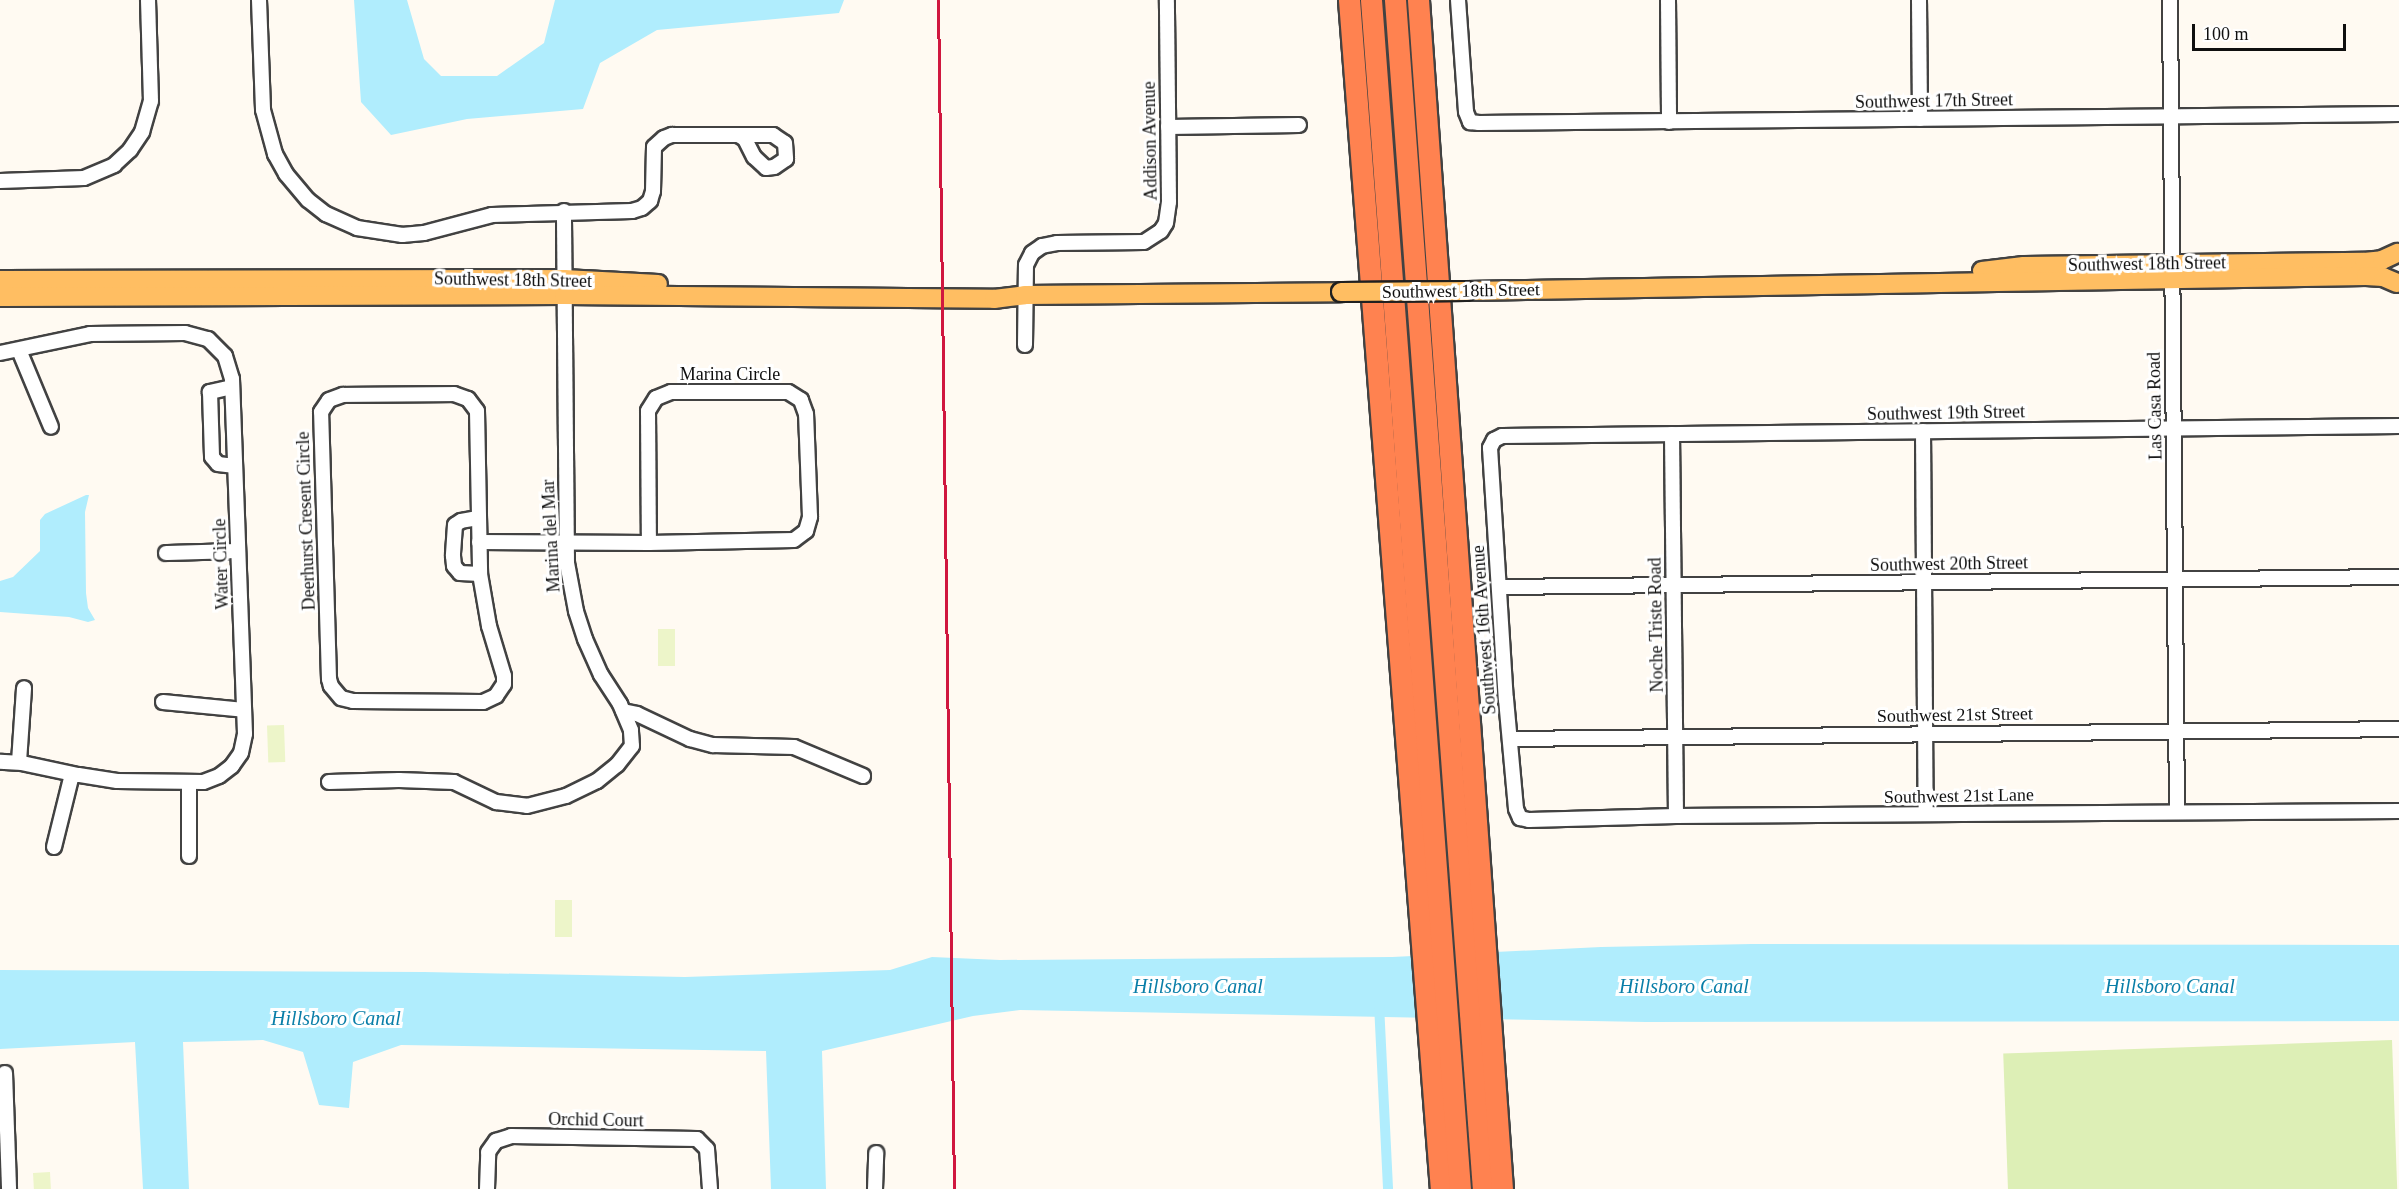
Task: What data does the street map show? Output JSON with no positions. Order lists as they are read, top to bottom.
{
  "streets": {
    "main road": ["Southwest 18th Street"],
    "street": [
      "Southwest 17th Street",
      "Addison Avenue",
      "Marina Circle",
      "Las Casa Road",
      "Southwest 19th Street",
      "Deerhurst Cresent Circle",
      "Marina del Mar",
      "Water Circle",
      "Southwest 20th Street",
      "Noche Triste Road",
      "Southwest 16th Avenue",
      "Southwest 21st Street",
      "Southwest 21st Lane",
      "Orchid Court"
    ]
  },
  "crossings": [
    ["Southwest 17th Street", "Las Casa Road"],
    ["Addison Avenue", "Southwest 18th Street"],
    ["Southwest 18th Street", "Las Casa Road"],
    ["Southwest 18th Street", "Marina del Mar"],
    ["Las Casa Road", "Southwest 19th Street"],
    ["Las Casa Road", "Southwest 20th Street"],
    ["Las Casa Road", "Southwest 21st Street"],
    ["Las Casa Road", "Southwest 21st Lane"],
    ["Southwest 19th Street", "Noche Triste Road"],
    ["Southwest 19th Street", "Southwest 16th Avenue"],
    ["Southwest 20th Street", "Noche Triste Road"],
    ["Southwest 20th Street", "Southwest 16th Avenue"],
    ["Noche Triste Road", "Southwest 21st Street"],
    ["Noche Triste Road", "Southwest 21st Lane"],
    ["Southwest 16th Avenue", "Southwest 21st Street"],
    ["Southwest 16th Avenue", "Southwest 21st Lane"]
  ],
  "water": ["Hillsboro Canal"],
  "scale_bar": "100 m"
}
